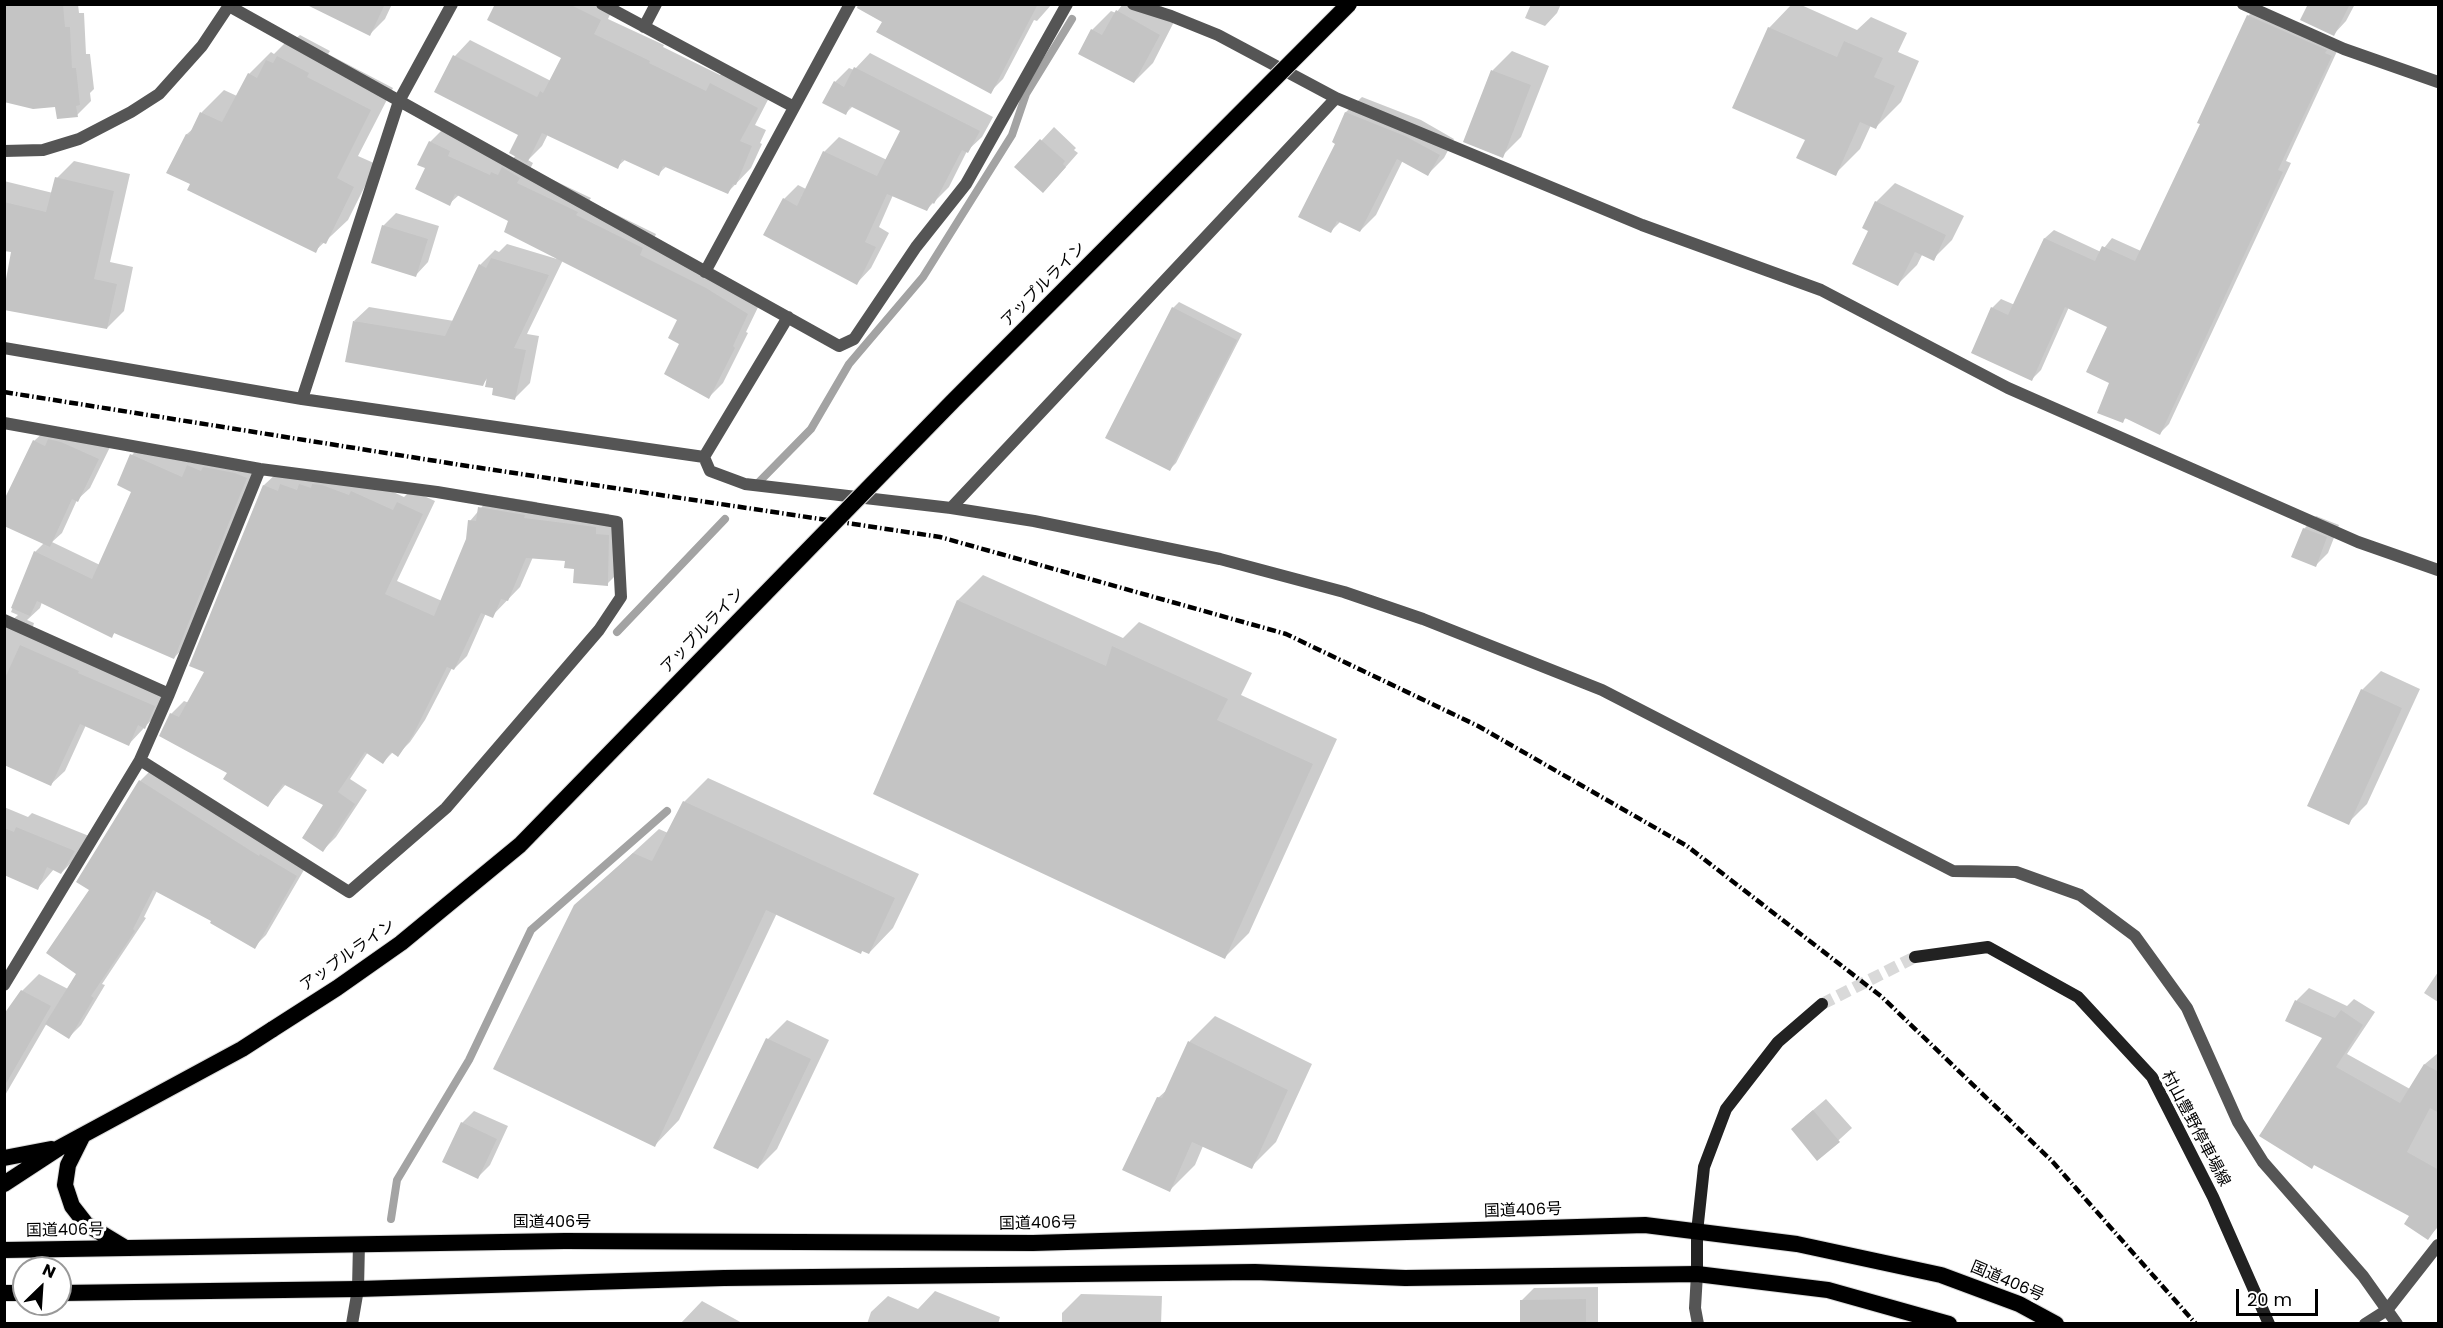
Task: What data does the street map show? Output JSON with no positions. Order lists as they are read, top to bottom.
{
  "streets": {
    "highway": ["アップルライン", "国道406号"],
    "main road": ["村山豊野停車場線"]
  },
  "scale_bar": "20 m",
  "north": "top right"
}
